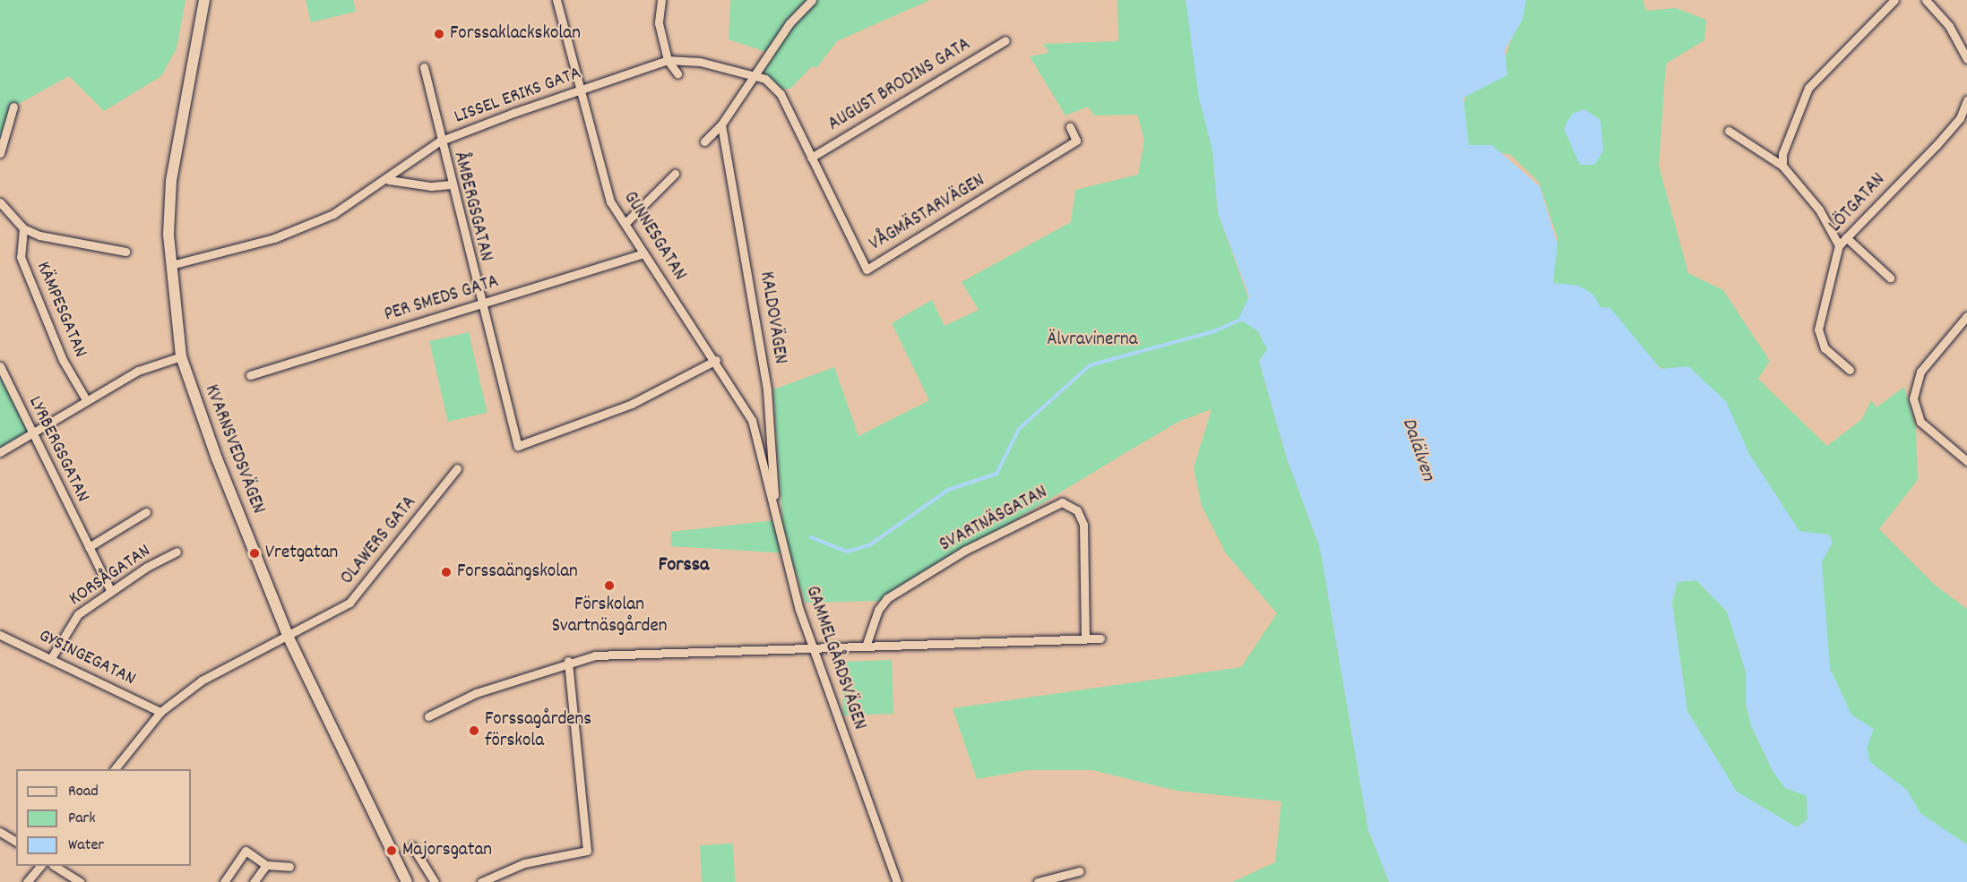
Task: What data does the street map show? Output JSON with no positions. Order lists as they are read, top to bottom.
{
  "streets": {
    "street": [
      "AUGUST BRODINS GATA",
      "LISSEL ERIKS GATA",
      "LÖTGATAN",
      "ÅMBERGSGATAN",
      "VÅGMÄSTARVÄGEN",
      "GUNNESGATAN",
      "PER SMEDS GATA",
      "KÄMPESGATAN",
      "KALDOVÄGEN",
      "LYRBERGSGATAN",
      "KVARNSVEDSVÄGEN",
      "SVARTNÄSGATAN",
      "OLAWERS GATA",
      "KORSÅGATAN",
      "GYSINGEGATAN",
      "GAMMELGÅRDSVÄGEN"
    ]
  },
  "crossings": [
    ["AUGUST BRODINS GATA", "VÅGMÄSTARVÄGEN"],
    ["LISSEL ERIKS GATA", "ÅMBERGSGATAN"],
    ["LISSEL ERIKS GATA", "VÅGMÄSTARVÄGEN"],
    ["LISSEL ERIKS GATA", "GUNNESGATAN"],
    ["LISSEL ERIKS GATA", "KVARNSVEDSVÄGEN"],
    ["ÅMBERGSGATAN", "GUNNESGATAN"],
    ["ÅMBERGSGATAN", "PER SMEDS GATA"],
    ["GUNNESGATAN", "PER SMEDS GATA"],
    ["GUNNESGATAN", "GAMMELGÅRDSVÄGEN"],
    ["KALDOVÄGEN", "GAMMELGÅRDSVÄGEN"],
    ["LYRBERGSGATAN", "KORSÅGATAN"],
    ["KVARNSVEDSVÄGEN", "OLAWERS GATA"],
    ["OLAWERS GATA", "GYSINGEGATAN"],
    ["KORSÅGATAN", "GYSINGEGATAN"]
  ],
  "districts": ["Forssa"],
  "water": ["Dalälven"],
  "parks": ["Älvravinerna"],
  "places": [
    "Forssaklackskolan",
    "Vretgatan",
    "Forssaängskolan",
    "Förskolan Svartnäsgården",
    "Forssagårdens förskola",
    "Majorsgatan"
  ],
  "legend": ["Road", "Park", "Water"]
}
